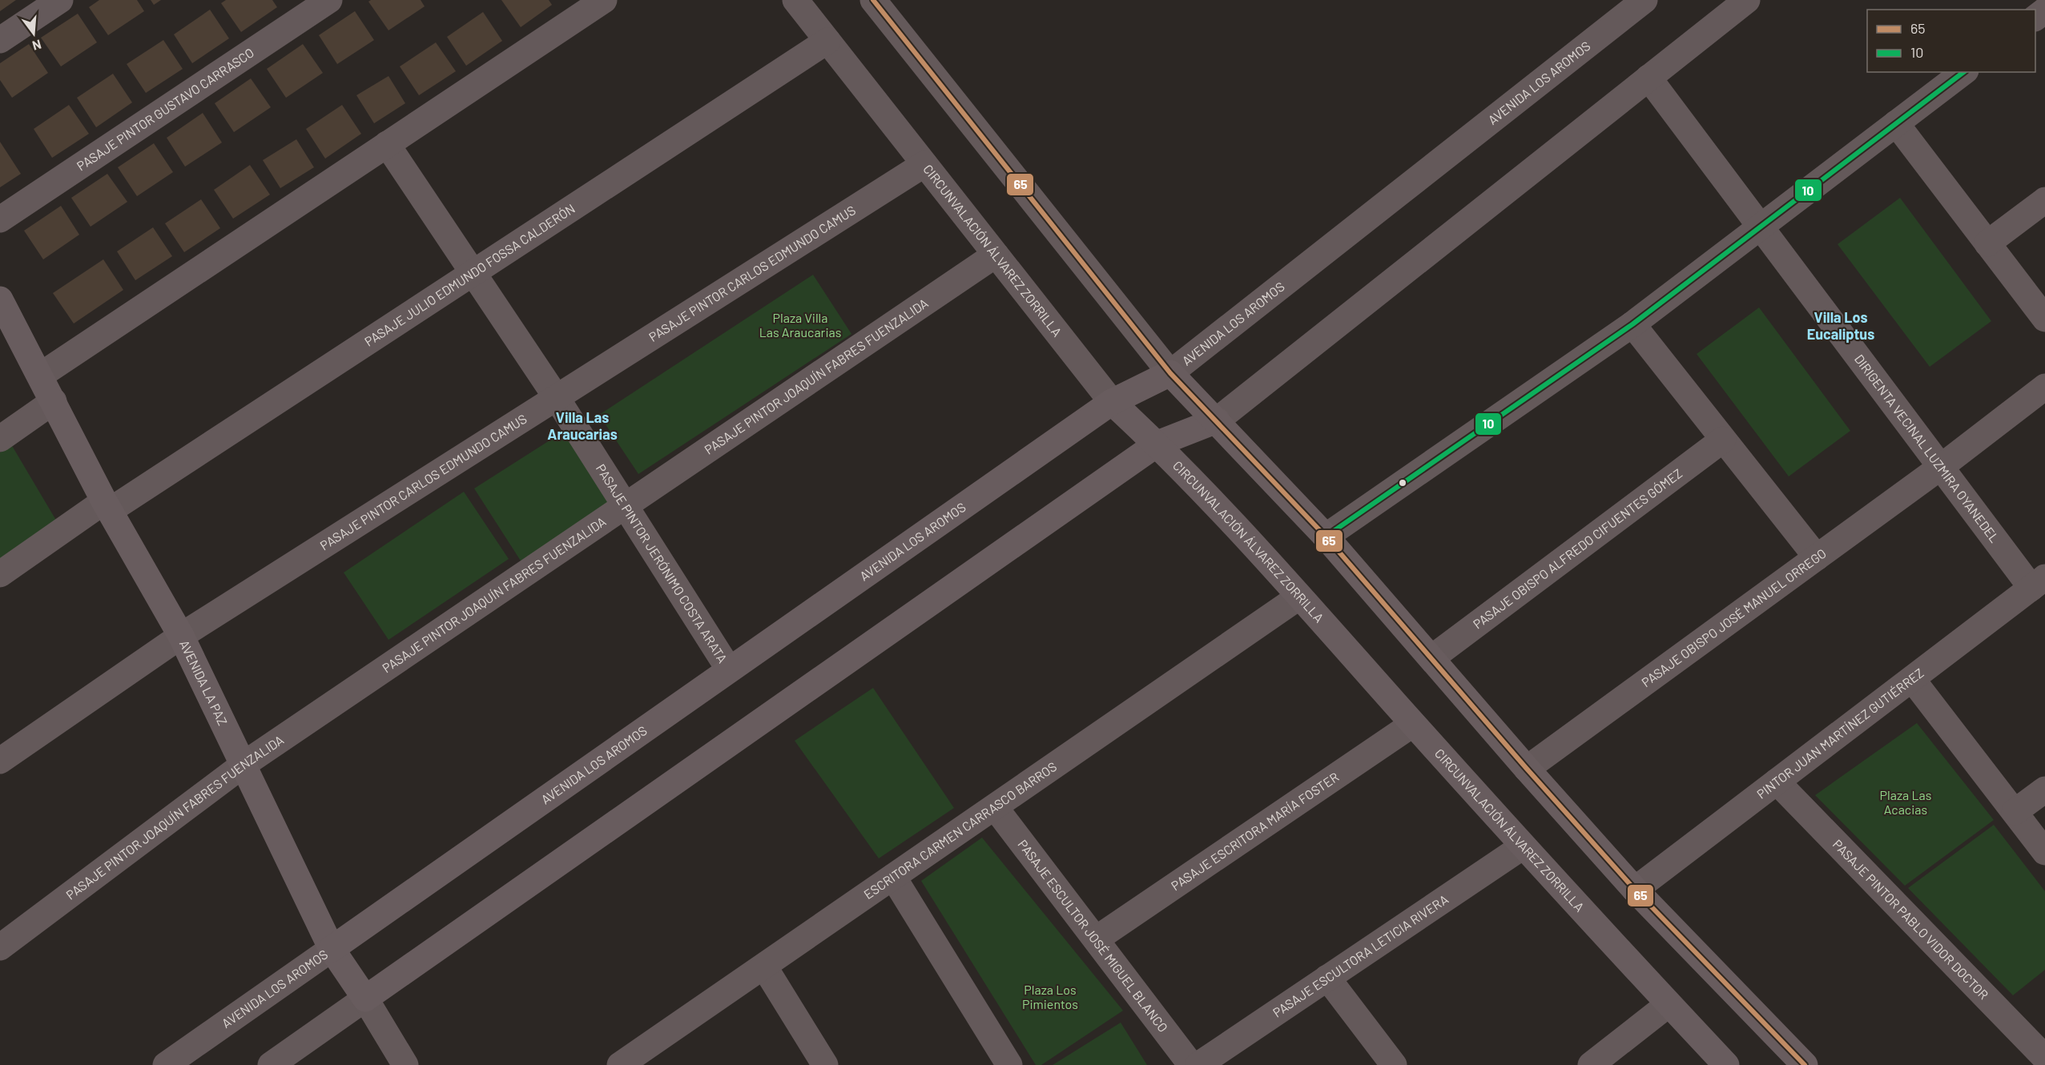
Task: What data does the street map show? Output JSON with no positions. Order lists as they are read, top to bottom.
{
  "streets": {
    "main road": ["AVENIDA LOS AROMOS", "CIRCUNVALACIÓN ÁLVAREZ ZORRILLA", "AVENIDA LA PAZ"],
    "street": [
      "PASAJE PINTOR GUSTAVO CARRASCO",
      "PASAJE PINTOR CARLOS EDMUNDO CAMUS",
      "PASAJE JULIO EDMUNDO FOSSA CALDERÓN",
      "PASAJE PINTOR JOAQUÍN FABRES FUENZALIDA",
      "DIRIGENTA VECINAL LUZMIRA OYANEDEL",
      "PASAJE OBISPO ALFREDO CIFUENTES GÓMEZ",
      "PASAJE PINTOR JERÓNIMO COSTA ARATA",
      "PASAJE OBISPO JOSÉ MANUEL ORREGO",
      "PINTOR JUAN MARTÍNEZ GUTIÉRREZ",
      "ESCRITORA CARMEN CARRASCO BARROS",
      "PASAJE ESCRITORA MARÍA FOSTER",
      "PASAJE PINTOR PABLO VIDOR DOCTOR",
      "PASAJE ESCULTOR JOSÉ MIGUEL BLANCO",
      "PASAJE ESCULTORA LETICIA RIVERA"
    ]
  },
  "crossings": [
    ["AVENIDA LOS AROMOS", "CIRCUNVALACIÓN ÁLVAREZ ZORRILLA"],
    ["AVENIDA LOS AROMOS", "PASAJE PINTOR JERÓNIMO COSTA ARATA"],
    ["AVENIDA LOS AROMOS", "AVENIDA LA PAZ"],
    ["CIRCUNVALACIÓN ÁLVAREZ ZORRILLA", "PASAJE PINTOR CARLOS EDMUNDO CAMUS"],
    ["CIRCUNVALACIÓN ÁLVAREZ ZORRILLA", "PASAJE JULIO EDMUNDO FOSSA CALDERÓN"],
    ["CIRCUNVALACIÓN ÁLVAREZ ZORRILLA", "PASAJE PINTOR JOAQUÍN FABRES FUENZALIDA"],
    ["CIRCUNVALACIÓN ÁLVAREZ ZORRILLA", "ESCRITORA CARMEN CARRASCO BARROS"],
    ["CIRCUNVALACIÓN ÁLVAREZ ZORRILLA", "PASAJE ESCRITORA MARÍA FOSTER"],
    ["CIRCUNVALACIÓN ÁLVAREZ ZORRILLA", "PASAJE ESCULTORA LETICIA RIVERA"],
    ["PASAJE PINTOR CARLOS EDMUNDO CAMUS", "PASAJE PINTOR JERÓNIMO COSTA ARATA"],
    ["PASAJE PINTOR CARLOS EDMUNDO CAMUS", "AVENIDA LA PAZ"],
    ["PASAJE JULIO EDMUNDO FOSSA CALDERÓN", "PASAJE PINTOR JERÓNIMO COSTA ARATA"],
    ["PASAJE JULIO EDMUNDO FOSSA CALDERÓN", "AVENIDA LA PAZ"],
    ["PASAJE PINTOR JOAQUÍN FABRES FUENZALIDA", "PASAJE PINTOR JERÓNIMO COSTA ARATA"],
    ["PASAJE PINTOR JOAQUÍN FABRES FUENZALIDA", "AVENIDA LA PAZ"],
    ["DIRIGENTA VECINAL LUZMIRA OYANEDEL", "PASAJE OBISPO JOSÉ MANUEL ORREGO"],
    ["DIRIGENTA VECINAL LUZMIRA OYANEDEL", "PINTOR JUAN MARTÍNEZ GUTIÉRREZ"],
    ["PINTOR JUAN MARTÍNEZ GUTIÉRREZ", "PASAJE PINTOR PABLO VIDOR DOCTOR"],
    ["ESCRITORA CARMEN CARRASCO BARROS", "PASAJE ESCULTOR JOSÉ MIGUEL BLANCO"],
    ["PASAJE ESCRITORA MARÍA FOSTER", "PASAJE ESCULTOR JOSÉ MIGUEL BLANCO"]
  ],
  "districts": ["Villa Los Eucaliptus", "Villa Las Araucarias"],
  "parks": ["Plaza Villa Las Araucarias", "Plaza Las Acacias", "Plaza Los Pimientos"],
  "lines": ["transit line 65", "transit line 10"],
  "legend": ["65", "10"],
  "north": "bottom"
}
